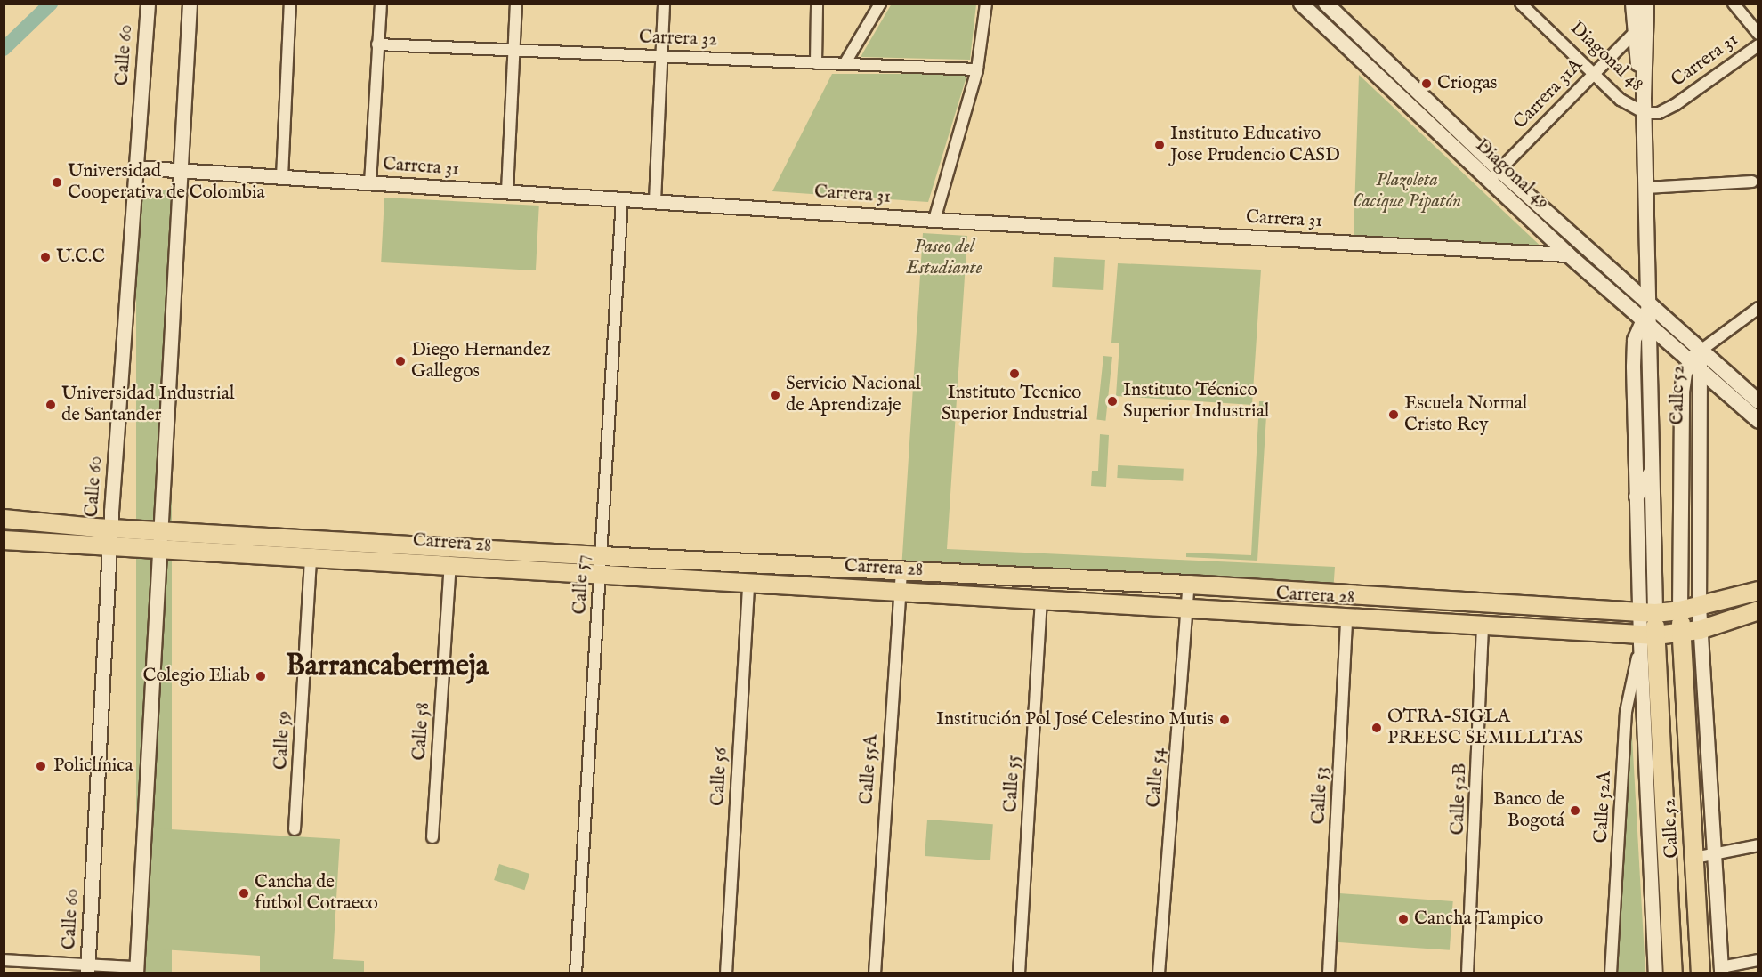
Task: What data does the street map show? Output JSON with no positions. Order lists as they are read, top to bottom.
{
  "streets": {
    "main road": ["Diagonal 49", "Calle 52", "Carrera 28"],
    "street": [
      "Carrera 32",
      "Calle 60",
      "Diagonal 48",
      "Carrera 31",
      "Carrera 31A",
      "Calle 57",
      "Calle 58",
      "Calle 59",
      "Calle 55A",
      "Calle 56",
      "Calle 54",
      "Calle 55",
      "Calle 53",
      "Calle 52B",
      "Calle 52A"
    ]
  },
  "crossings": [
    ["Calle 60", "Carrera 31"],
    ["Calle 60", "Carrera 28"],
    ["Diagonal 48", "Carrera 31"],
    ["Diagonal 48", "Carrera 31A"],
    ["Diagonal 48", "Calle 52"],
    ["Carrera 31", "Diagonal 49"],
    ["Carrera 31", "Calle 52"],
    ["Carrera 31", "Calle 57"],
    ["Carrera 31A", "Diagonal 49"],
    ["Carrera 31A", "Calle 52"],
    ["Diagonal 49", "Calle 52"],
    ["Calle 52", "Carrera 28"],
    ["Calle 52", "Calle 52A"],
    ["Carrera 28", "Calle 57"],
    ["Carrera 28", "Calle 58"],
    ["Carrera 28", "Calle 59"],
    ["Carrera 28", "Calle 55A"],
    ["Carrera 28", "Calle 56"],
    ["Carrera 28", "Calle 54"],
    ["Carrera 28", "Calle 55"],
    ["Carrera 28", "Calle 53"],
    ["Carrera 28", "Calle 52B"],
    ["Carrera 28", "Calle 52A"]
  ],
  "districts": ["Barrancabermeja"],
  "parks": ["Plazoleta Cacique Pipatón", "Paseo del Estudiante"],
  "places": [
    "Criogas",
    "Instituto Educativo Jose Prudencio CASD",
    "Universidad Cooperativa de Colombia",
    "U.C.C",
    "Diego Hernandez Gallegos",
    "Instituto Tecnico Superior Industrial",
    "Servicio Nacional de Aprendizaje",
    "Instituto Técnico Superior Industrial",
    "Universidad Industrial de Santander",
    "Escuela Normal Cristo Rey",
    "Colegio Eliab",
    "Institución Pol José Celestino Mutis",
    "OTRA-SIGLA PREESC SEMILLITAS",
    "Policlínica",
    "Banco de Bogotá",
    "Cancha de futbol Cotraeco",
    "Cancha Tampico"
  ]
}
